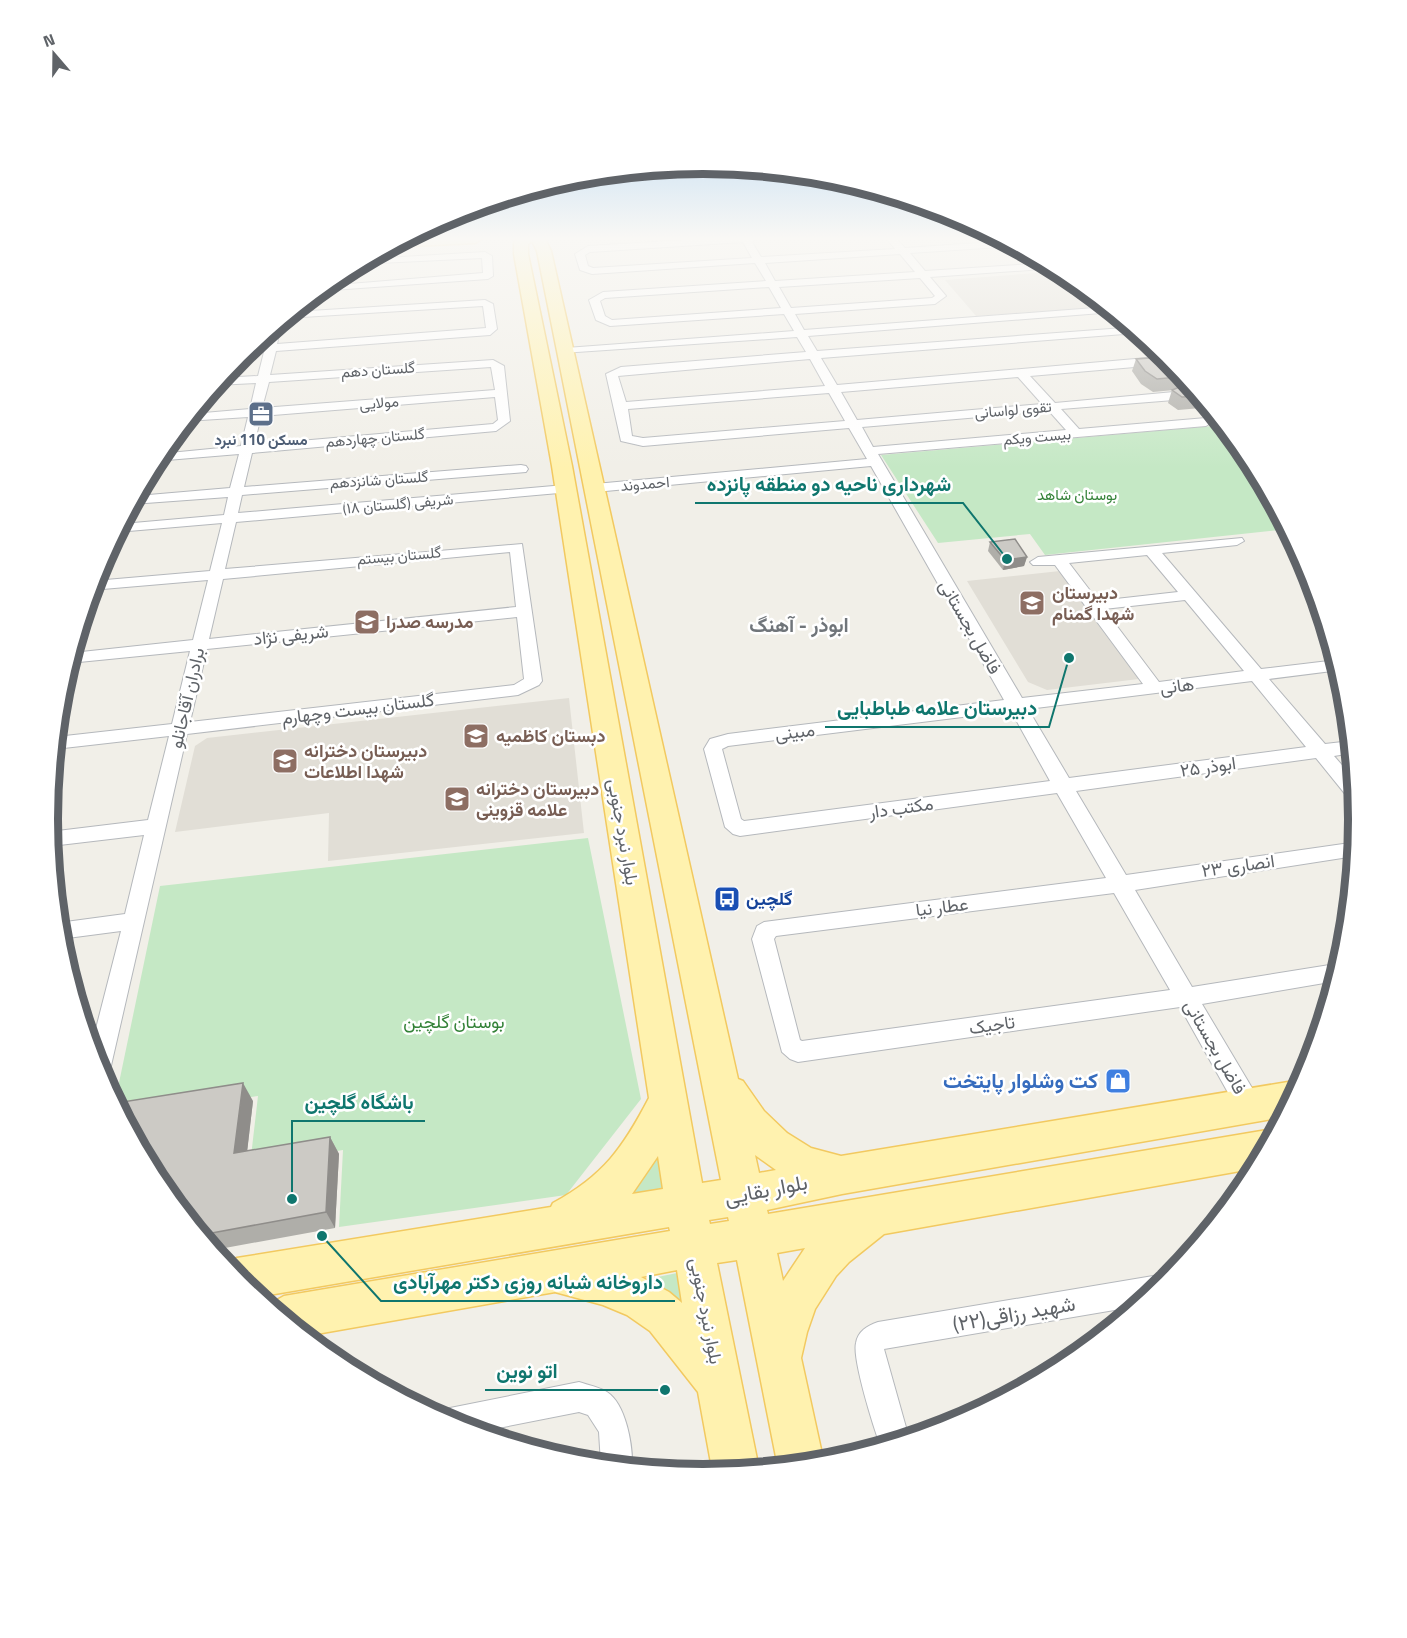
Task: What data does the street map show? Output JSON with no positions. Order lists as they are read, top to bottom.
{
  "streets": {
    "main road": ["بلوار نبرد جنوبی", "بلوار بقایی"],
    "street": [
      "گلستان دهم",
      "مولایی",
      "تقوی لواسانی",
      "بیست ویکم",
      "گلستان چهاردهم",
      "گلستان شانزدهم",
      "احمدوند",
      "شریفی (گلستان ۱۸)",
      "گلستان بیستم",
      "فاضل بجستانی",
      "شریفی نژاد",
      "هانی",
      "برادران آقاجانلو",
      "گلستان بیست وچهارم",
      "مبینی",
      "ابوذر ۲۵",
      "مکتب دار",
      "انصاری ۲۳",
      "عطار نیا",
      "تاجیک",
      "شهید رزاقی(۲۲)"
    ]
  },
  "crossings": [
    ["گلستان دهم", "مولایی"],
    ["گلستان دهم", "گلستان چهاردهم"],
    ["گلستان دهم", "برادران آقاجانلو"],
    ["مولایی", "گلستان چهاردهم"],
    ["مولایی", "برادران آقاجانلو"],
    ["تقوی لواسانی", "فاضل بجستانی"],
    ["بیست ویکم", "احمدوند"],
    ["بیست ویکم", "فاضل بجستانی"],
    ["گلستان چهاردهم", "برادران آقاجانلو"],
    ["گلستان شانزدهم", "برادران آقاجانلو"],
    ["احمدوند", "شریفی (گلستان ۱۸)"],
    ["احمدوند", "فاضل بجستانی"],
    ["احمدوند", "بلوار نبرد جنوبی"],
    ["شریفی (گلستان ۱۸)", "برادران آقاجانلو"],
    ["شریفی (گلستان ۱۸)", "بلوار نبرد جنوبی"],
    ["گلستان بیستم", "شریفی نژاد"],
    ["گلستان بیستم", "برادران آقاجانلو"],
    ["گلستان بیستم", "گلستان بیست وچهارم"],
    ["فاضل بجستانی", "هانی"],
    ["فاضل بجستانی", "مبینی"],
    ["فاضل بجستانی", "ابوذر ۲۵"],
    ["فاضل بجستانی", "مکتب دار"],
    ["فاضل بجستانی", "انصاری ۲۳"],
    ["فاضل بجستانی", "عطار نیا"],
    ["فاضل بجستانی", "تاجیک"],
    ["فاضل بجستانی", "بلوار بقایی"],
    ["شریفی نژاد", "برادران آقاجانلو"],
    ["شریفی نژاد", "گلستان بیست وچهارم"],
    ["هانی", "مبینی"],
    ["برادران آقاجانلو", "گلستان بیست وچهارم"],
    ["مبینی", "مکتب دار"],
    ["ابوذر ۲۵", "مکتب دار"],
    ["بلوار نبرد جنوبی", "بلوار بقایی"],
    ["انصاری ۲۳", "عطار نیا"],
    ["عطار نیا", "تاجیک"]
  ],
  "districts": ["ابوذر - آهنگ"],
  "parks": ["بوستان شاهد", "بوستان گلچین"],
  "places": {
    "office": ["مسکن 110 نبرد"],
    "other": [
      "شهرداری ناحیه دو منطقه پانزده",
      "دبیرستان علامه طباطبایی",
      "باشگاه گلچین",
      "داروخانه شبانه روزی دکتر مهرآبادی",
      "اتو نوین"
    ],
    "school or university": [
      "دبیرستان شهدا گمنام",
      "مدرسه صدرا",
      "دبستان کاظمیه",
      "دبیرستان دخترانه شهدا اطلاعات",
      "دبیرستان دخترانه علامه قزوینی"
    ],
    "bus stop": ["گلچین"],
    "shop": ["کت وشلوار پایتخت"]
  },
  "north": "top"
}
